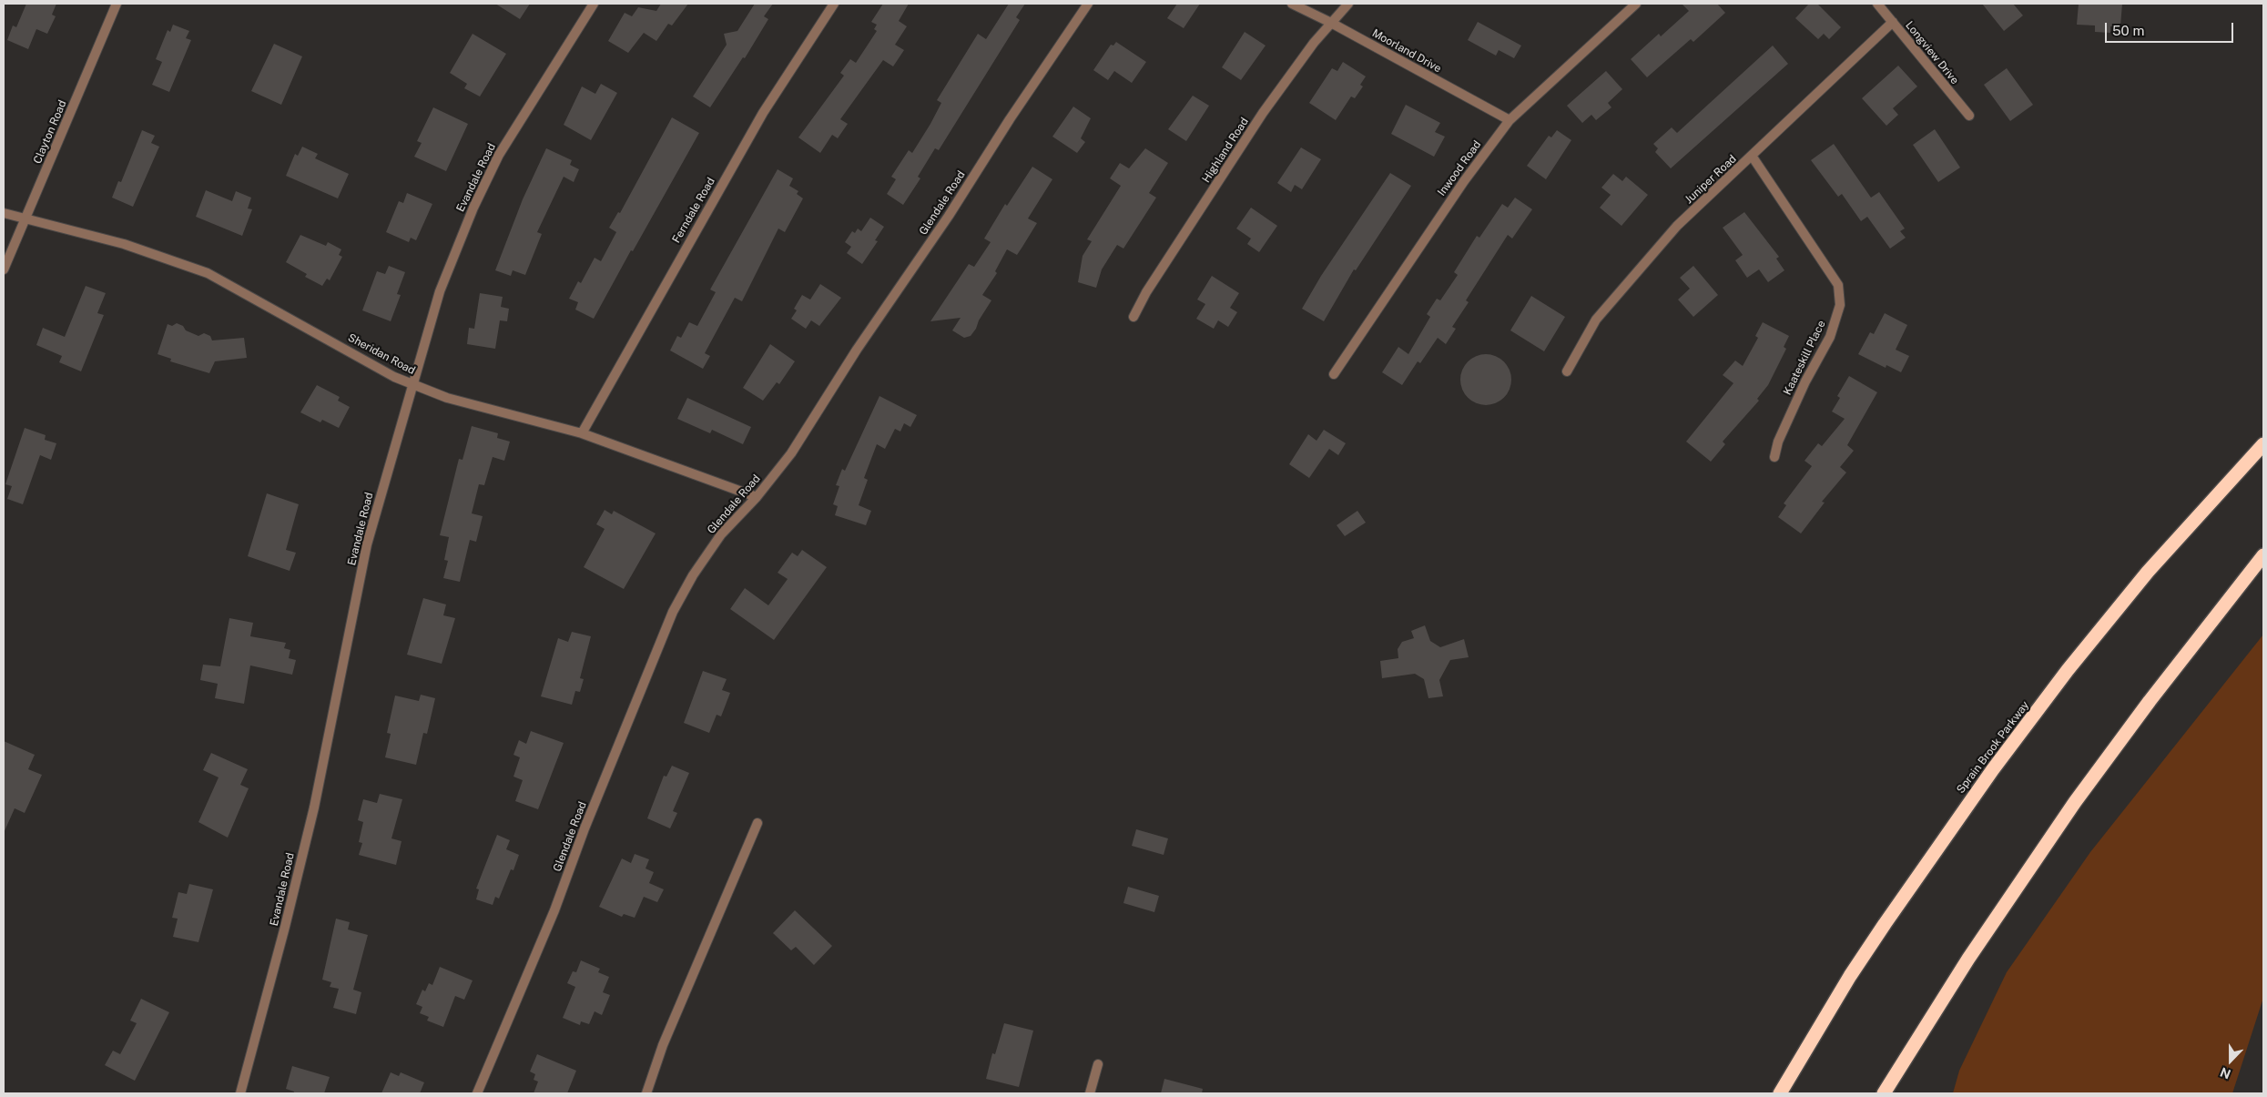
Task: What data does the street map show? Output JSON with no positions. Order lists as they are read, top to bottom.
{
  "streets": {
    "highway": ["Sprain Brook Parkway"],
    "street": [
      "Moorland Drive",
      "Longview Drive",
      "Clayton Road",
      "Highland Road",
      "Inwood Road",
      "Evandale Road",
      "Juniper Road",
      "Glendale Road",
      "Ferndale Road",
      "Sheridan Road",
      "Kaateskill Place"
    ]
  },
  "crossings": [
    ["Moorland Drive", "Highland Road"],
    ["Moorland Drive", "Inwood Road"],
    ["Longview Drive", "Juniper Road"],
    ["Clayton Road", "Sheridan Road"],
    ["Evandale Road", "Sheridan Road"],
    ["Juniper Road", "Kaateskill Place"],
    ["Glendale Road", "Sheridan Road"],
    ["Ferndale Road", "Sheridan Road"]
  ],
  "scale_bar": "50 m",
  "north": "bottom"
}
